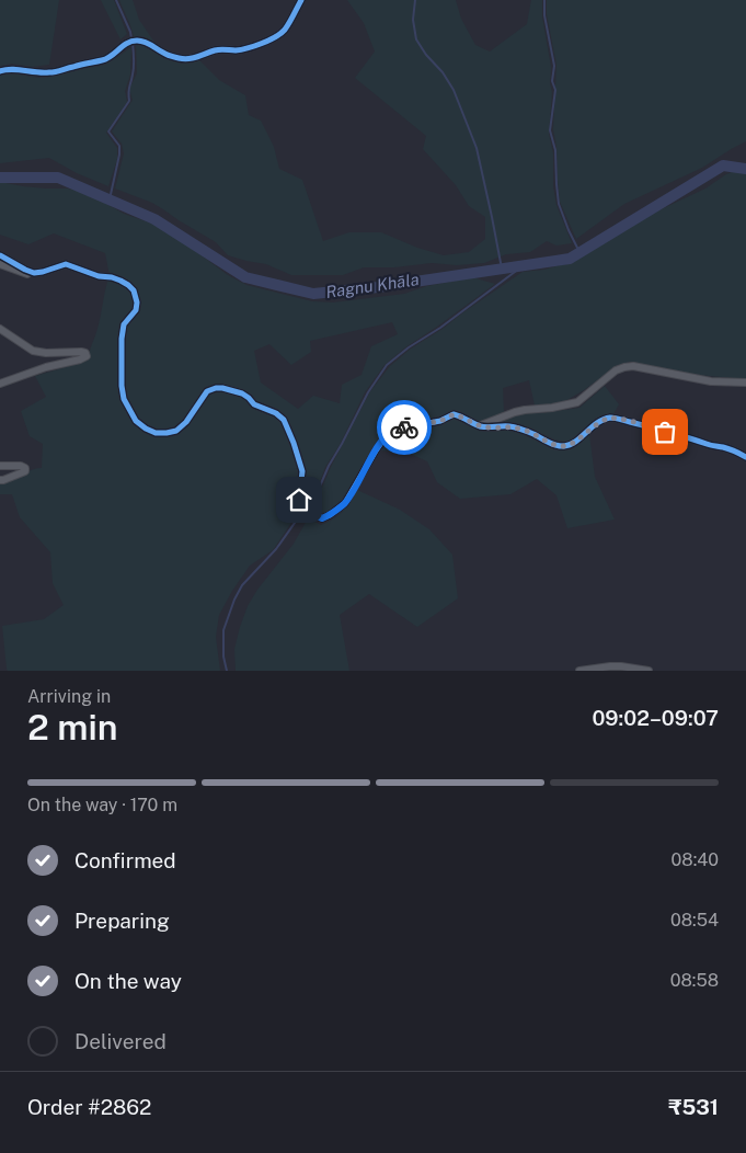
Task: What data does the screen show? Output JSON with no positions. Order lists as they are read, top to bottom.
{
  "water": ["Ragnu Khāla"],
  "page": {
    "heading": ["2 min", "Arriving in", "09:02–09:07"],
    "panel": ["Order #2862", "₹531"],
    "bar": "On the way · 170 m",
    "list": [
      ["Confirmed", "08:40"],
      ["Preparing", "08:54"],
      ["On the way", "08:58"],
      "Delivered"
    ]
  }
}
